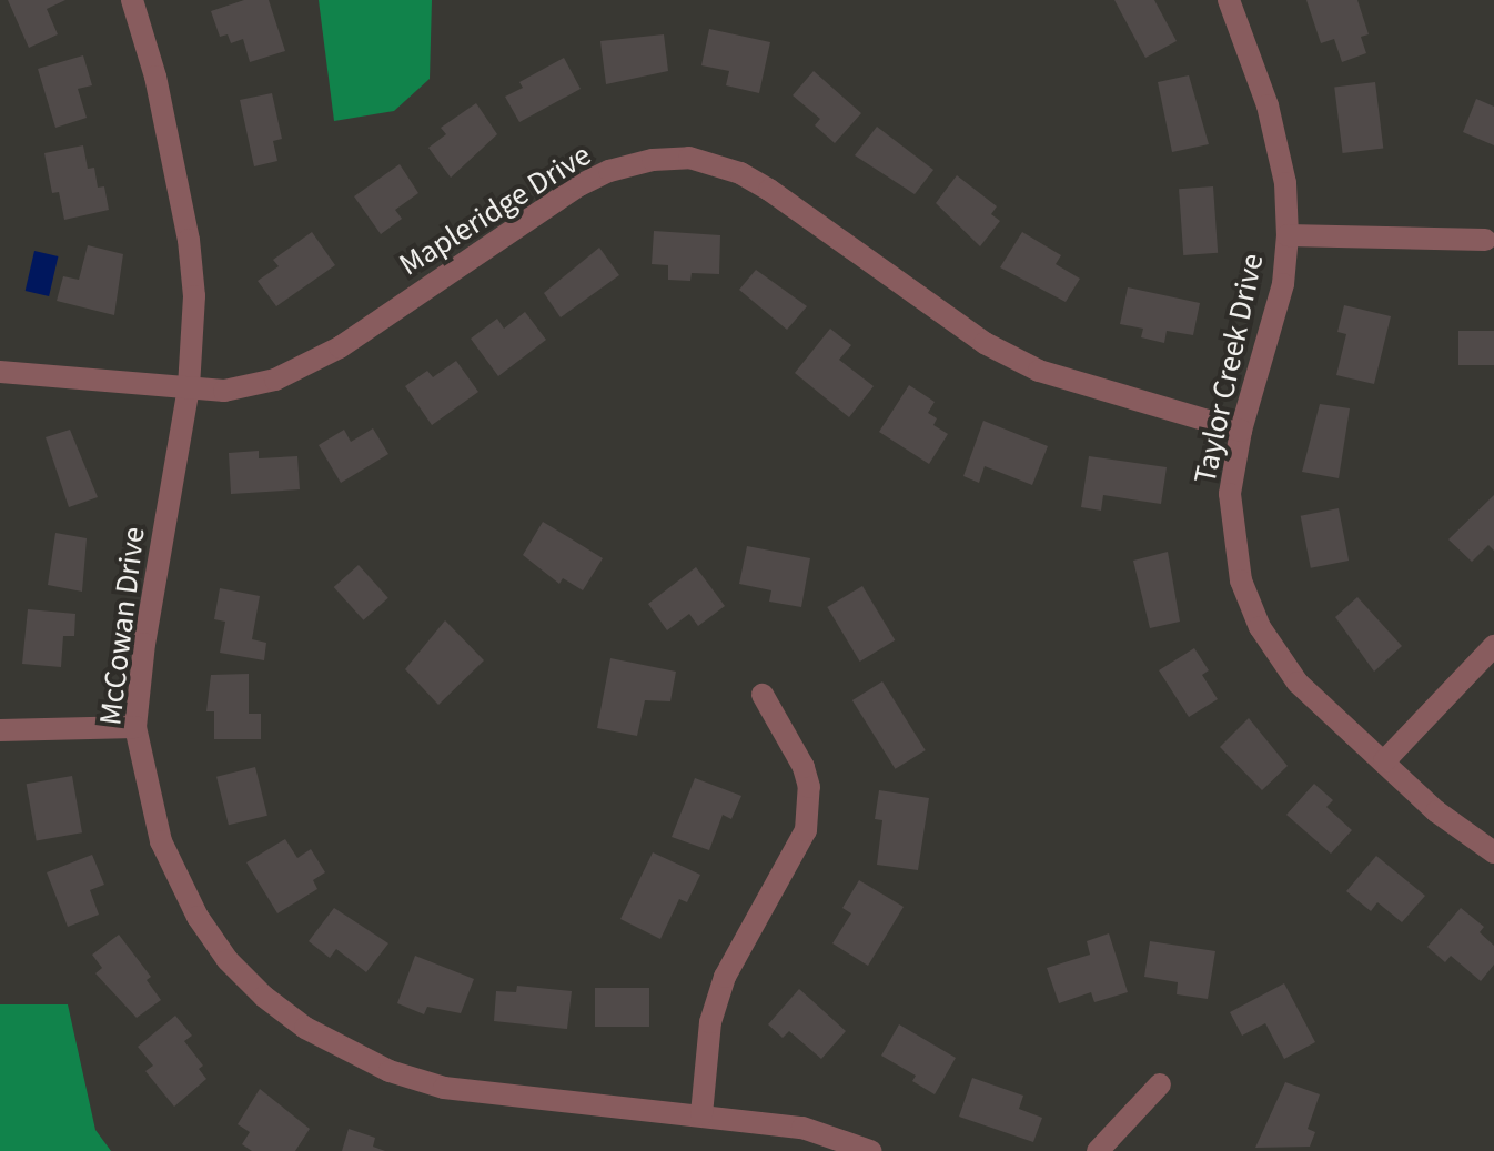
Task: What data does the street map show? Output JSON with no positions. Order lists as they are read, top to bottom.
{
  "streets": {
    "street": ["Mapleridge Drive", "Taylor Creek Drive", "McCowan Drive"]
  },
  "crossings": [
    ["Mapleridge Drive", "Taylor Creek Drive"],
    ["Mapleridge Drive", "McCowan Drive"]
  ]
}
